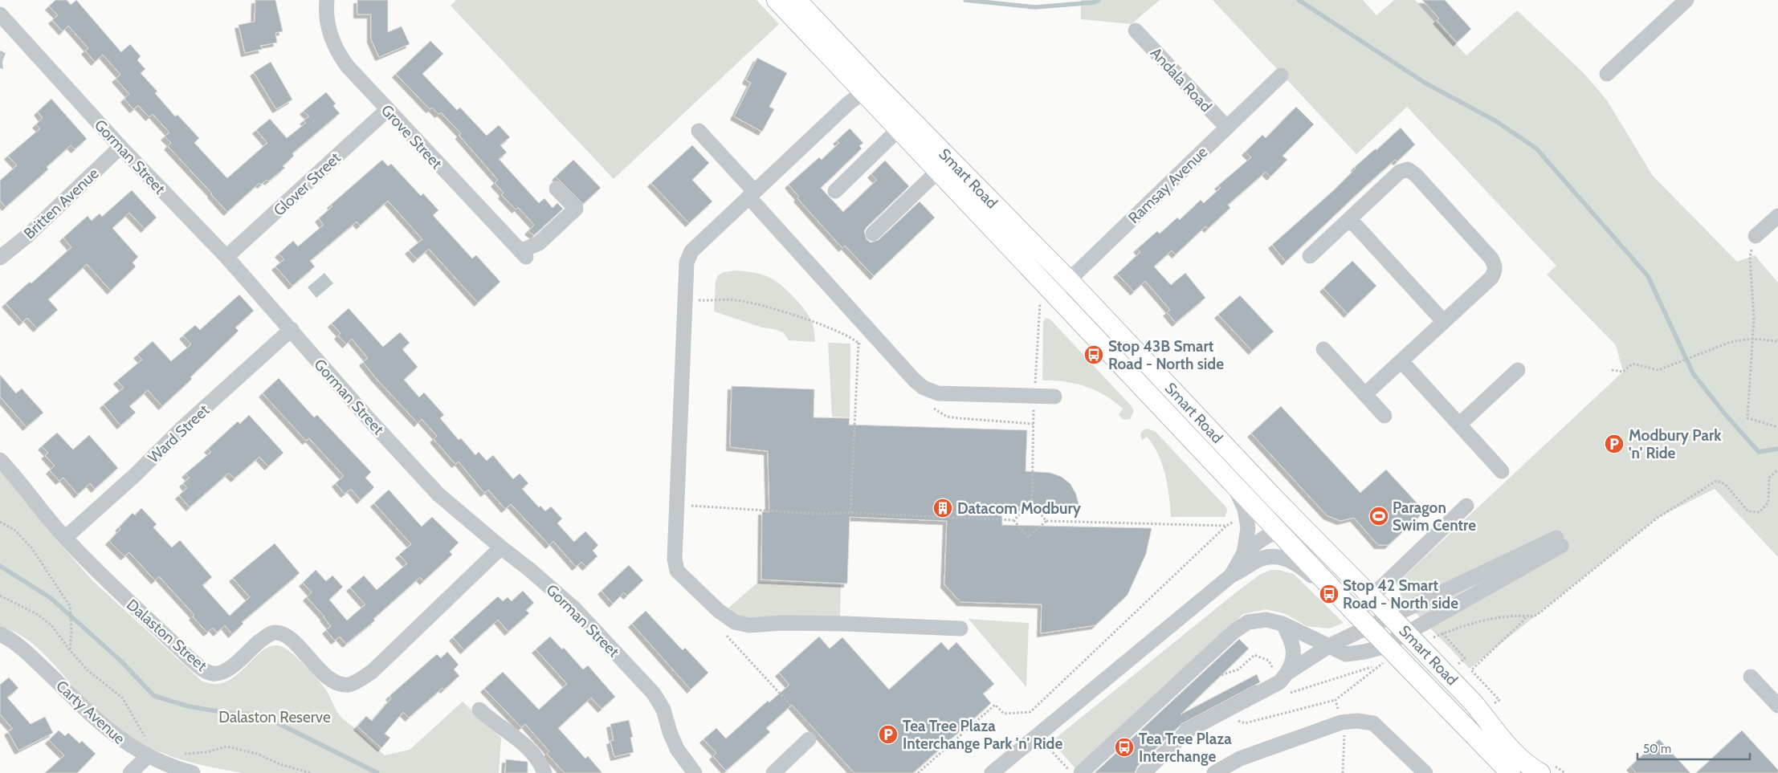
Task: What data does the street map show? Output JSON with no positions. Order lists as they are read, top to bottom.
{
  "streets": {
    "main road": ["Smart Road"],
    "street": [
      "Andala Road",
      "Grove Street",
      "Gorman Street",
      "Glover Street",
      "Ramsay Avenue",
      "Britten Avenue",
      "Ward Street",
      "Dalaston Street",
      "Carty Avenue"
    ]
  },
  "crossings": [
    ["Andala Road", "Ramsay Avenue"],
    ["Grove Street", "Glover Street"],
    ["Gorman Street", "Glover Street"],
    ["Gorman Street", "Britten Avenue"],
    ["Gorman Street", "Ward Street"],
    ["Gorman Street", "Dalaston Street"],
    ["Smart Road", "Ramsay Avenue"],
    ["Ward Street", "Dalaston Street"]
  ],
  "parks": ["Dalaston Reserve"],
  "places": {
    "bus stop": ["Stop 43B Smart Road - North side", "Stop 42 Smart Road - North side", "Tea Tree Plaza Interchange"],
    "parking": ["Modbury Park 'n' Ride", "Tea Tree Plaza Interchange Park 'n' Ride"],
    "building": ["Datacom Modbury"],
    "sports": ["Paragon Swim Centre"]
  },
  "scale_bar": "50 m"
}
